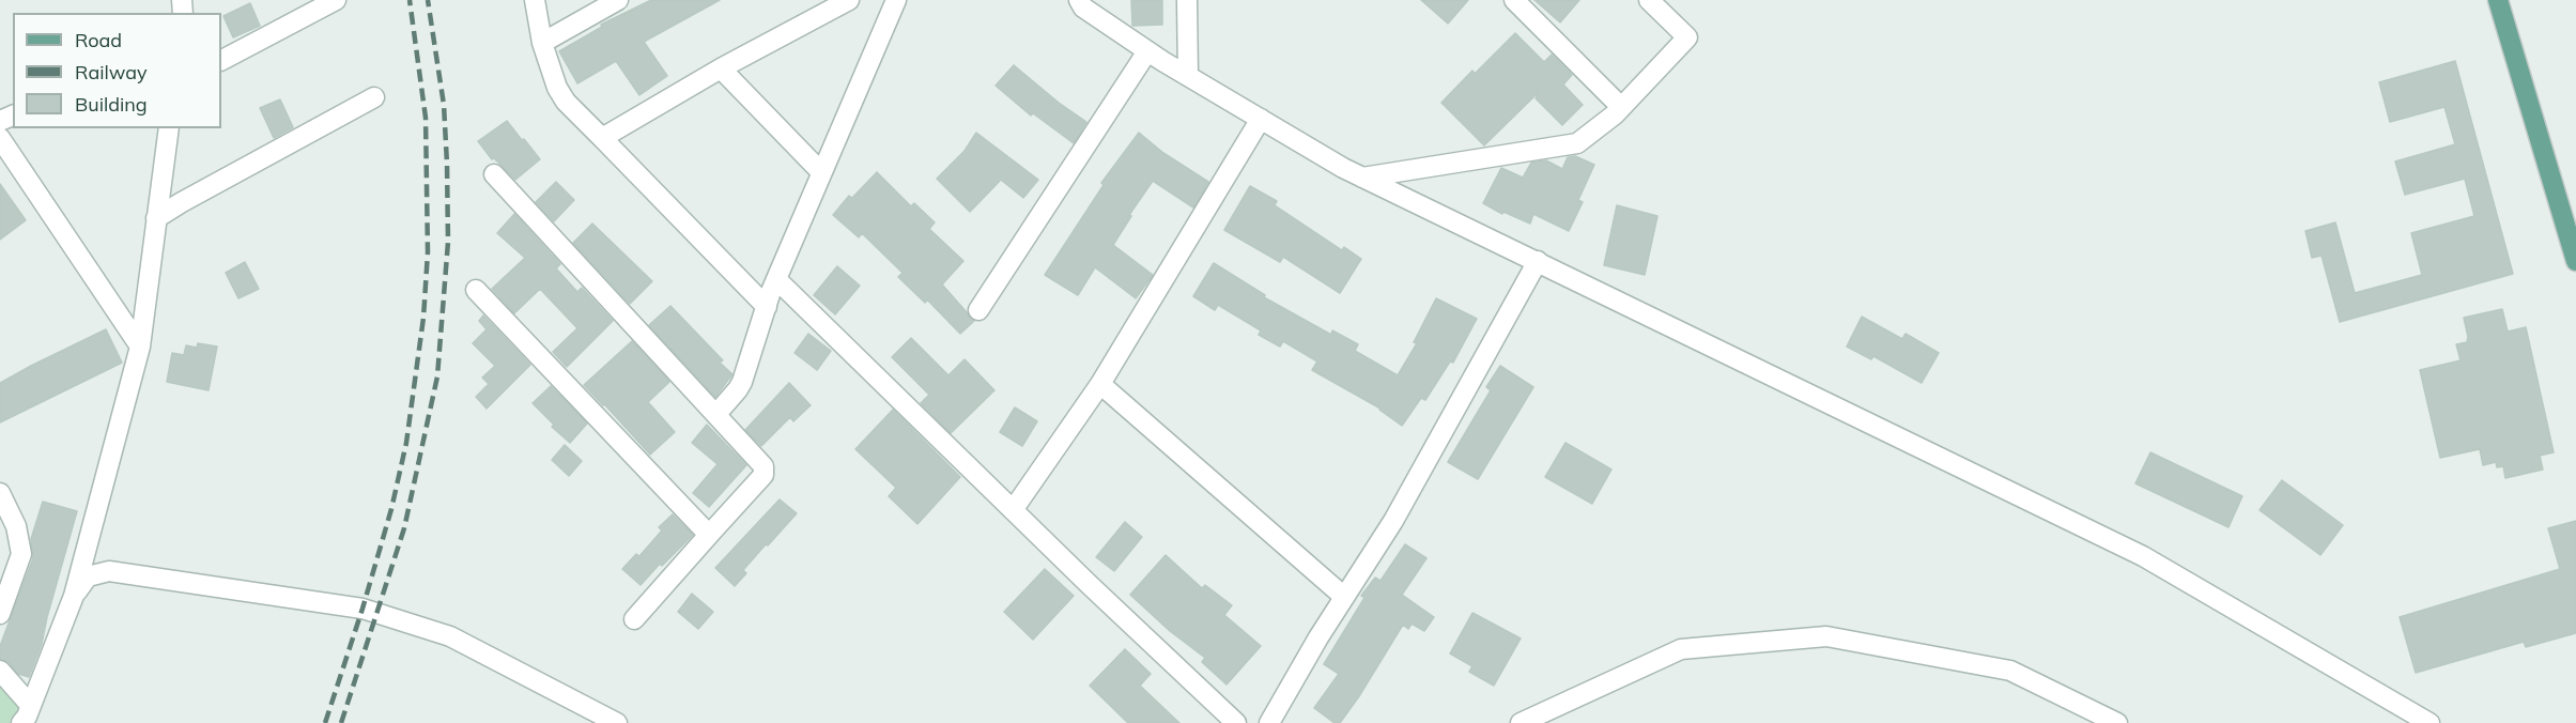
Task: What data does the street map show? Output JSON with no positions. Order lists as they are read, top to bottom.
{
  "legend": ["Road", "Railway", "Building"]
}
